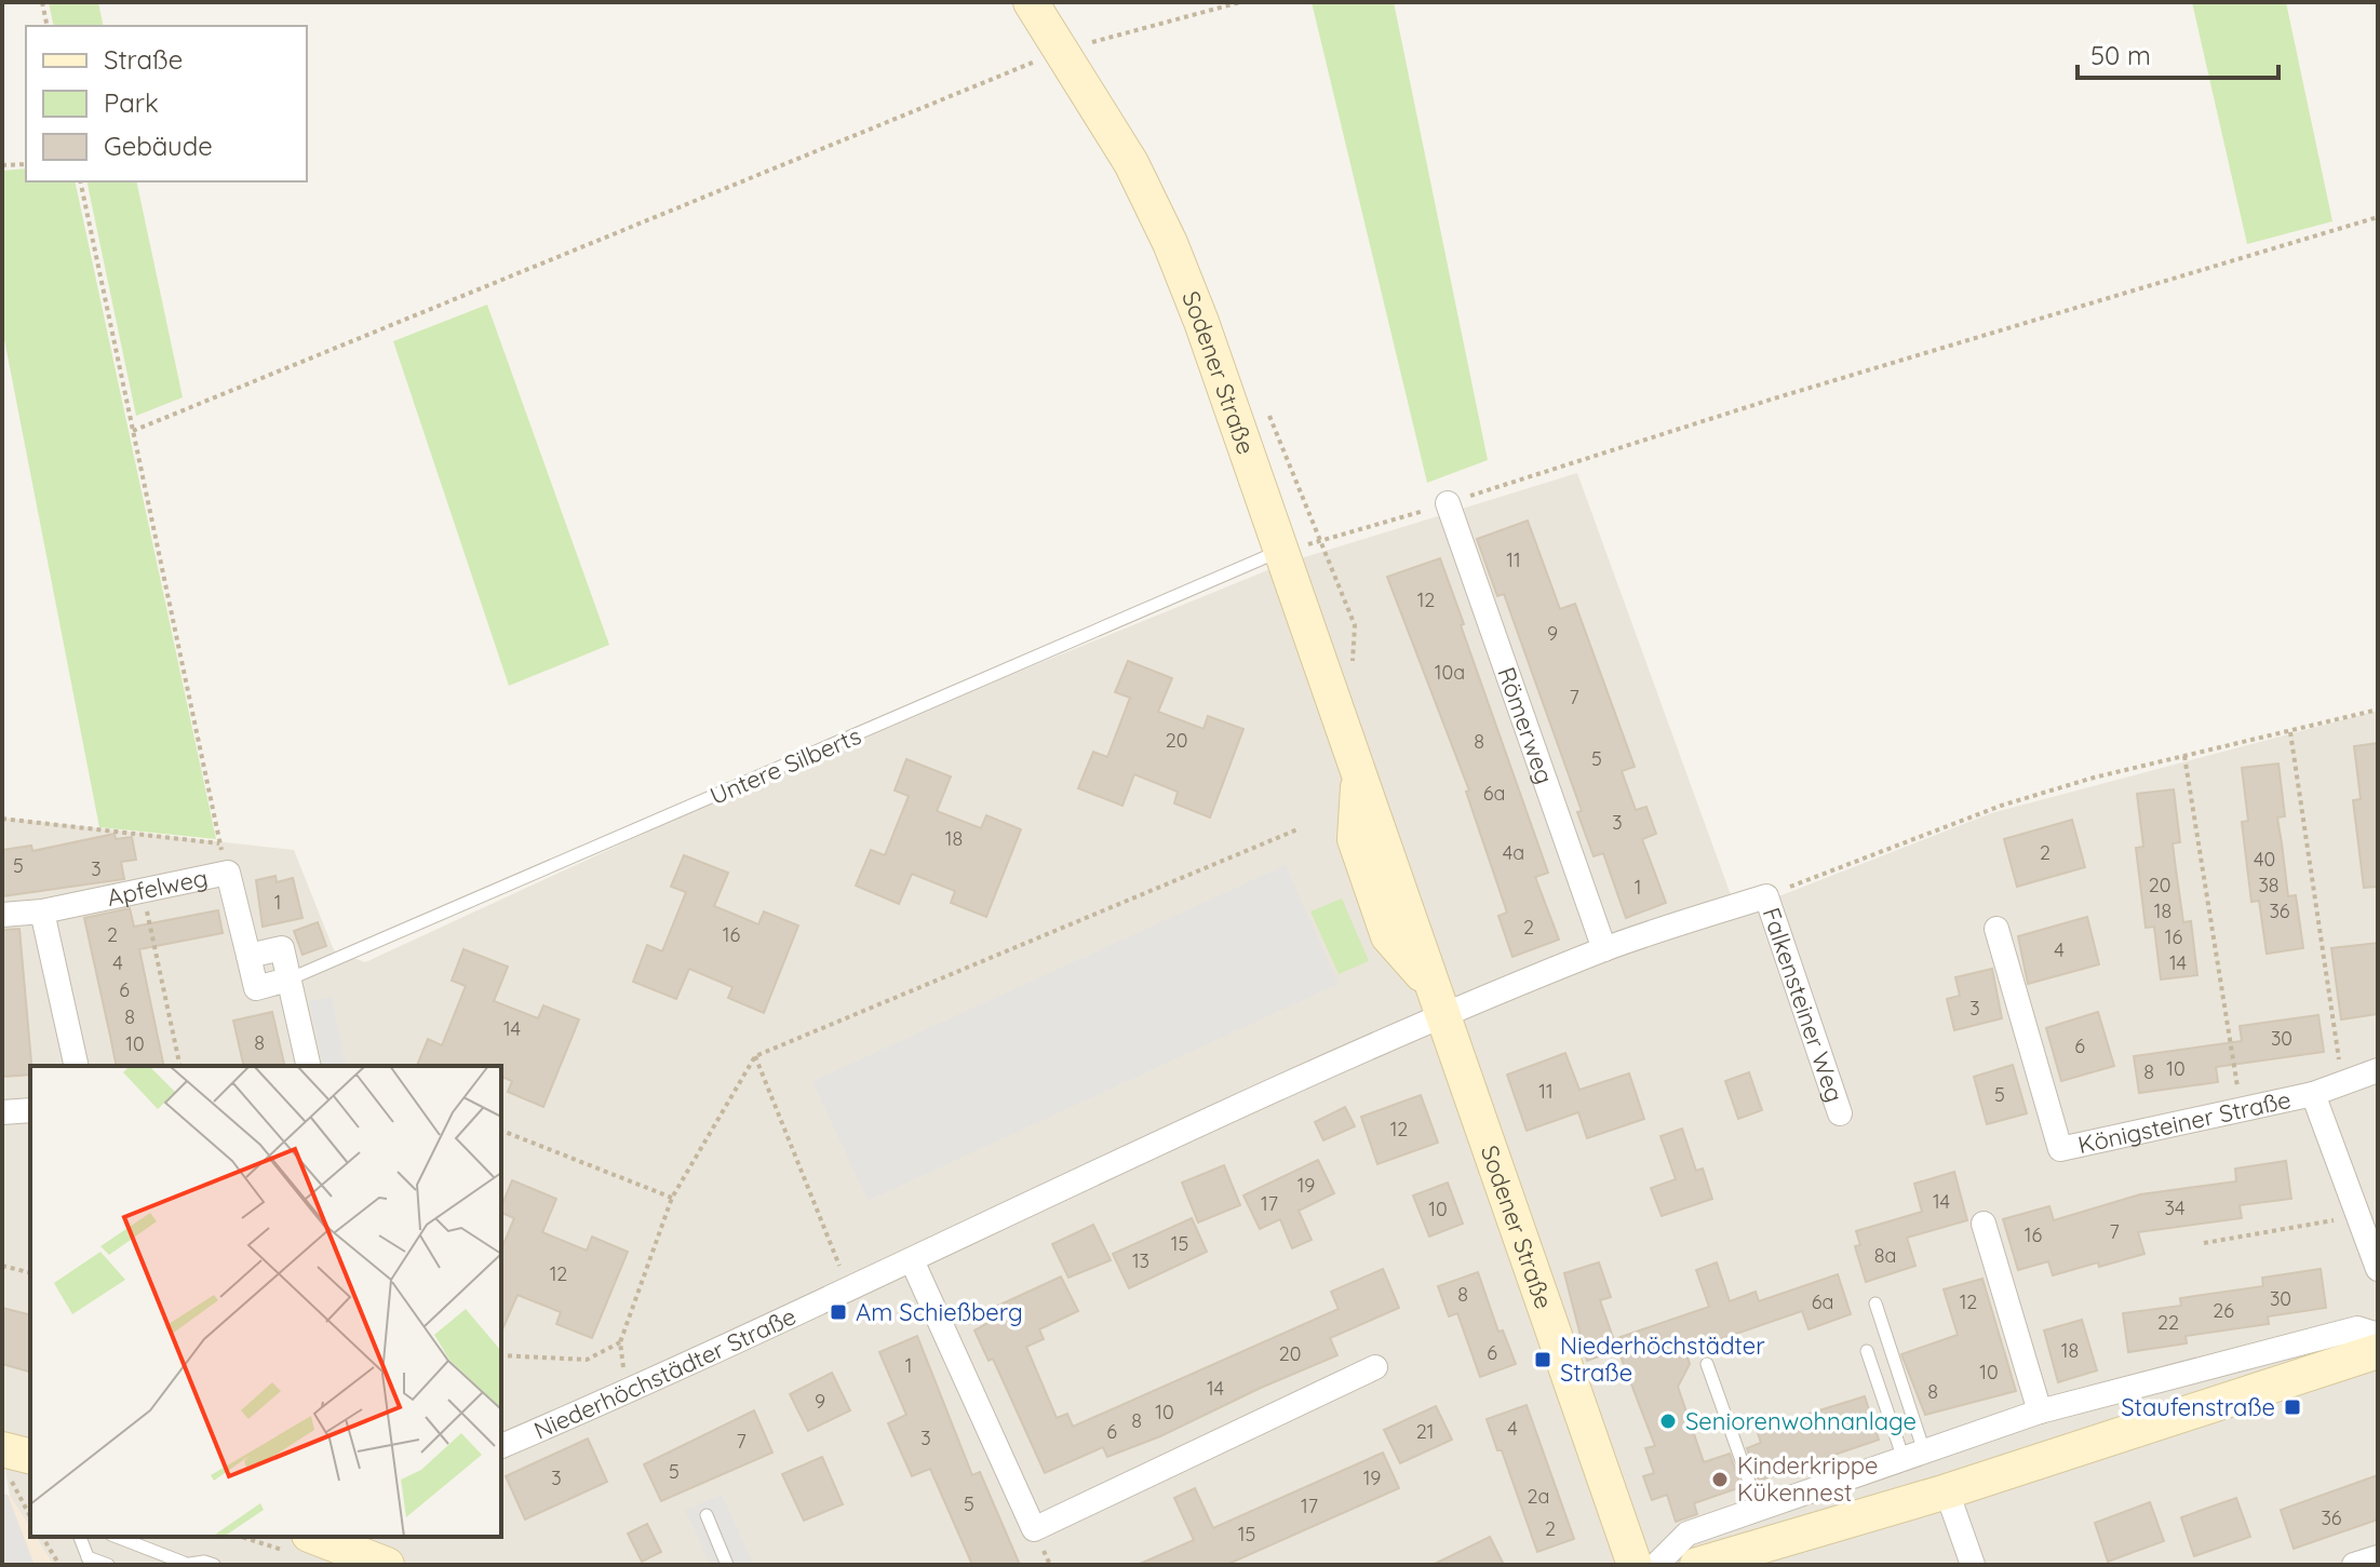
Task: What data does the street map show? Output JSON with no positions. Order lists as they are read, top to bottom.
{
  "streets": {
    "main road": ["Sodener Straße"],
    "street": [
      "Römerweg",
      "Apfelweg",
      "Falkensteiner Weg",
      "Königsteiner Straße",
      "Niederhöchstädter Straße"
    ],
    "lane": ["Untere Silberts"]
  },
  "crossings": [
    ["Sodener Straße", "Untere Silberts"],
    ["Sodener Straße", "Niederhöchstädter Straße"],
    ["Römerweg", "Niederhöchstädter Straße"],
    ["Untere Silberts", "Apfelweg"],
    ["Falkensteiner Weg", "Niederhöchstädter Straße"]
  ],
  "places": {
    "transit": ["Am Schießberg", "Niederhöchstädter Straße", "Staufenstraße"],
    "other": ["Seniorenwohnanlage", "Kinderkrippe Kükennest"]
  },
  "house_numbers": [
    "11",
    "12",
    "9",
    "10a",
    "7",
    "20",
    "8",
    "5",
    "6a",
    "3",
    "18",
    "4a",
    "2",
    "40",
    "5",
    "3",
    "20",
    "38",
    "1",
    "1",
    "18",
    "36",
    "2",
    "2",
    "16",
    "16",
    "4",
    "4",
    "14",
    "6",
    "3",
    "8",
    "14",
    "30",
    "8",
    "10",
    "6",
    "10",
    "8",
    "11",
    "5",
    "12",
    "19",
    "14",
    "17",
    "34",
    "10",
    "7",
    "16",
    "15",
    "8a",
    "13",
    "12",
    "8",
    "30",
    "6a",
    "12",
    "26",
    "22",
    "18",
    "6",
    "20",
    "1",
    "10",
    "14",
    "8",
    "9",
    "10",
    "8",
    "4",
    "6",
    "21",
    "3",
    "7",
    "5",
    "3",
    "19",
    "2a",
    "5",
    "17",
    "36",
    "2",
    "15"
  ],
  "legend": ["Straße", "Park", "Gebäude"],
  "scale_bar": "50 m"
}
